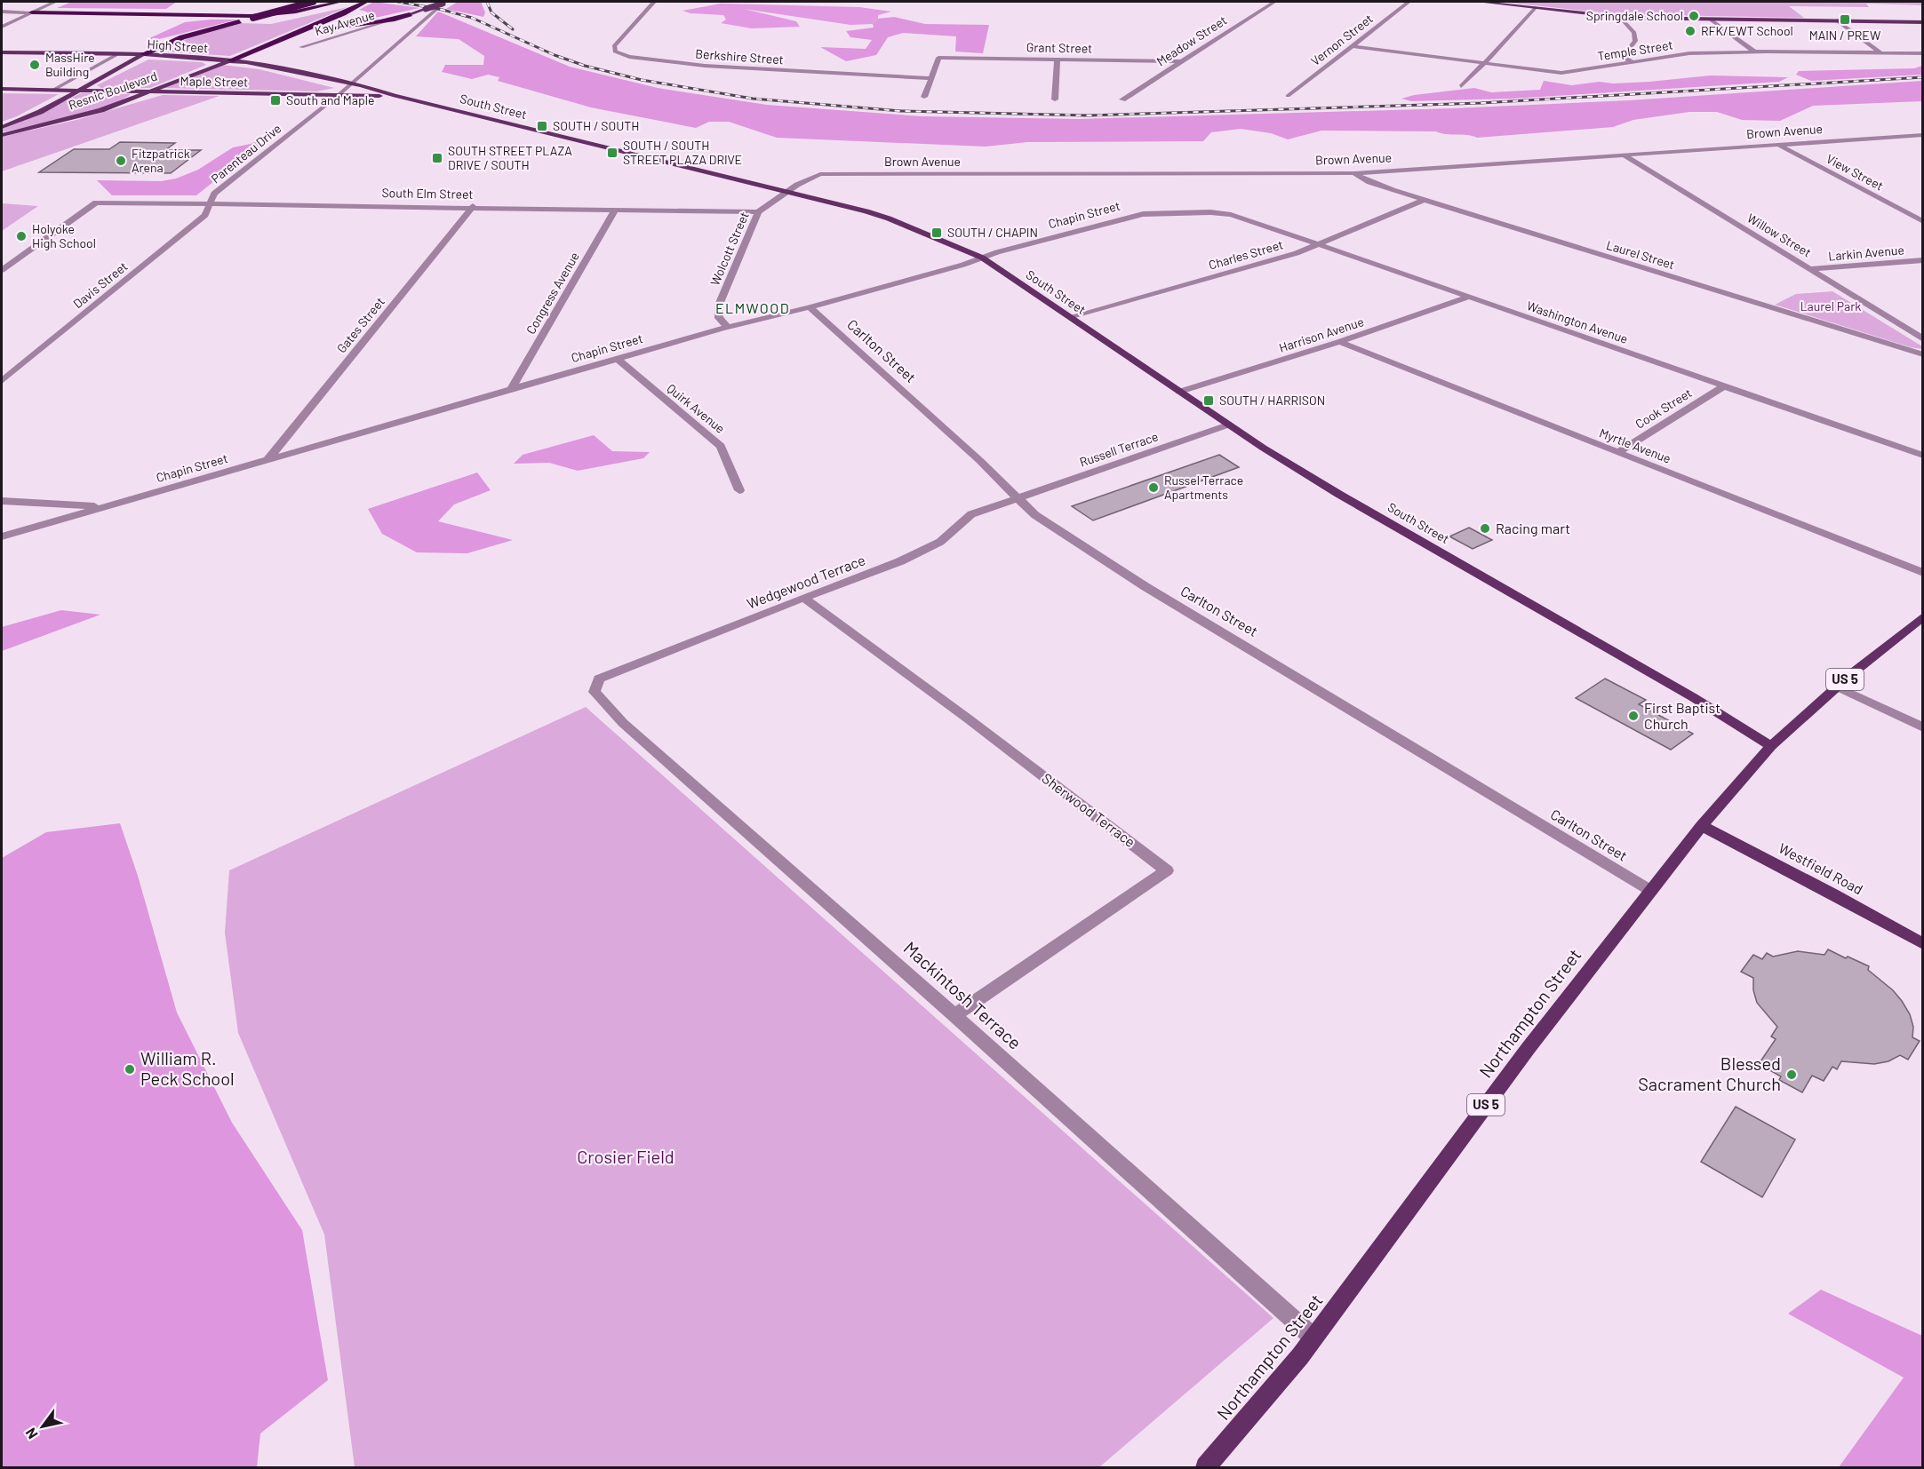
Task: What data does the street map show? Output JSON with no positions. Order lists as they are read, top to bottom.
{
  "streets": {
    "main road": [
      "Kay Avenue",
      "High Street",
      "Maple Street",
      "Resnic Boulevard",
      "South Street",
      "US 5",
      "Westfield Road",
      "Northampton Street"
    ],
    "street": [
      "Vernon Street",
      "Meadow Street",
      "Grant Street",
      "Temple Street",
      "Berkshire Street",
      "Brown Avenue",
      "Parenteau Drive",
      "View Street",
      "South Elm Street",
      "Chapin Street",
      "Willow Street",
      "Wolcott Street",
      "Larkin Avenue",
      "Charles Street",
      "Laurel Street",
      "Davis Street",
      "Congress Avenue",
      "Washington Avenue",
      "Gates Street",
      "Harrison Avenue",
      "Carlton Street",
      "Quirk Avenue",
      "Cook Street",
      "Myrtle Avenue",
      "Russell Terrace",
      "Wedgewood Terrace",
      "Sherwood Terrace",
      "Mackintosh Terrace"
    ]
  },
  "crossings": [
    ["Vernon Street", "Temple Street"],
    ["Meadow Street", "Grant Street"],
    ["High Street", "Resnic Boulevard"],
    ["High Street", "South Street"],
    ["High Street", "Parenteau Drive"],
    ["Grant Street", "Berkshire Street"],
    ["Maple Street", "Resnic Boulevard"],
    ["Maple Street", "South Street"],
    ["Maple Street", "Parenteau Drive"],
    ["South Street", "Brown Avenue"],
    ["South Street", "Parenteau Drive"],
    ["South Street", "Chapin Street"],
    ["South Street", "Wolcott Street"],
    ["South Street", "Charles Street"],
    ["South Street", "Harrison Avenue"],
    ["South Street", "Russell Terrace"],
    ["South Street", "Northampton Street"],
    ["Brown Avenue", "View Street"],
    ["Brown Avenue", "Willow Street"],
    ["Brown Avenue", "Wolcott Street"],
    ["Brown Avenue", "Laurel Street"],
    ["Parenteau Drive", "South Elm Street"],
    ["Parenteau Drive", "Davis Street"],
    ["South Elm Street", "Wolcott Street"],
    ["South Elm Street", "Davis Street"],
    ["South Elm Street", "Congress Avenue"],
    ["South Elm Street", "Gates Street"],
    ["Chapin Street", "Wolcott Street"],
    ["Chapin Street", "Congress Avenue"],
    ["Chapin Street", "Washington Avenue"],
    ["Chapin Street", "Gates Street"],
    ["Chapin Street", "Carlton Street"],
    ["Chapin Street", "Quirk Avenue"],
    ["Willow Street", "Larkin Avenue"],
    ["Charles Street", "Laurel Street"],
    ["Charles Street", "Washington Avenue"],
    ["Washington Avenue", "Harrison Avenue"],
    ["Washington Avenue", "Cook Street"],
    ["Harrison Avenue", "Myrtle Avenue"],
    ["Carlton Street", "Russell Terrace"],
    ["Carlton Street", "Wedgewood Terrace"],
    ["Carlton Street", "Northampton Street"],
    ["Cook Street", "Myrtle Avenue"],
    ["Russell Terrace", "Wedgewood Terrace"],
    ["Wedgewood Terrace", "Sherwood Terrace"],
    ["Wedgewood Terrace", "Mackintosh Terrace"],
    ["Sherwood Terrace", "Mackintosh Terrace"],
    ["Westfield Road", "Northampton Street"],
    ["Mackintosh Terrace", "Northampton Street"]
  ],
  "districts": ["ELMWOOD"],
  "parks": ["Laurel Park", "Crosier Field"],
  "places": {
    "other": [
      "Springdale School",
      "RFK/EWT School",
      "MassHire Building",
      "Fitzpatrick Arena",
      "Holyoke High School",
      "Russel Terrace Apartments",
      "Racing mart",
      "First Baptist Church",
      "William R. Peck School",
      "Blessed Sacrament Church"
    ],
    "transit": [
      "MAIN / PREW",
      "South and Maple",
      "SOUTH / SOUTH",
      "SOUTH / SOUTH STREET PLAZA DRIVE",
      "SOUTH STREET PLAZA DRIVE / SOUTH",
      "SOUTH / CHAPIN",
      "SOUTH / HARRISON"
    ]
  },
  "north": "bottom left"
}
